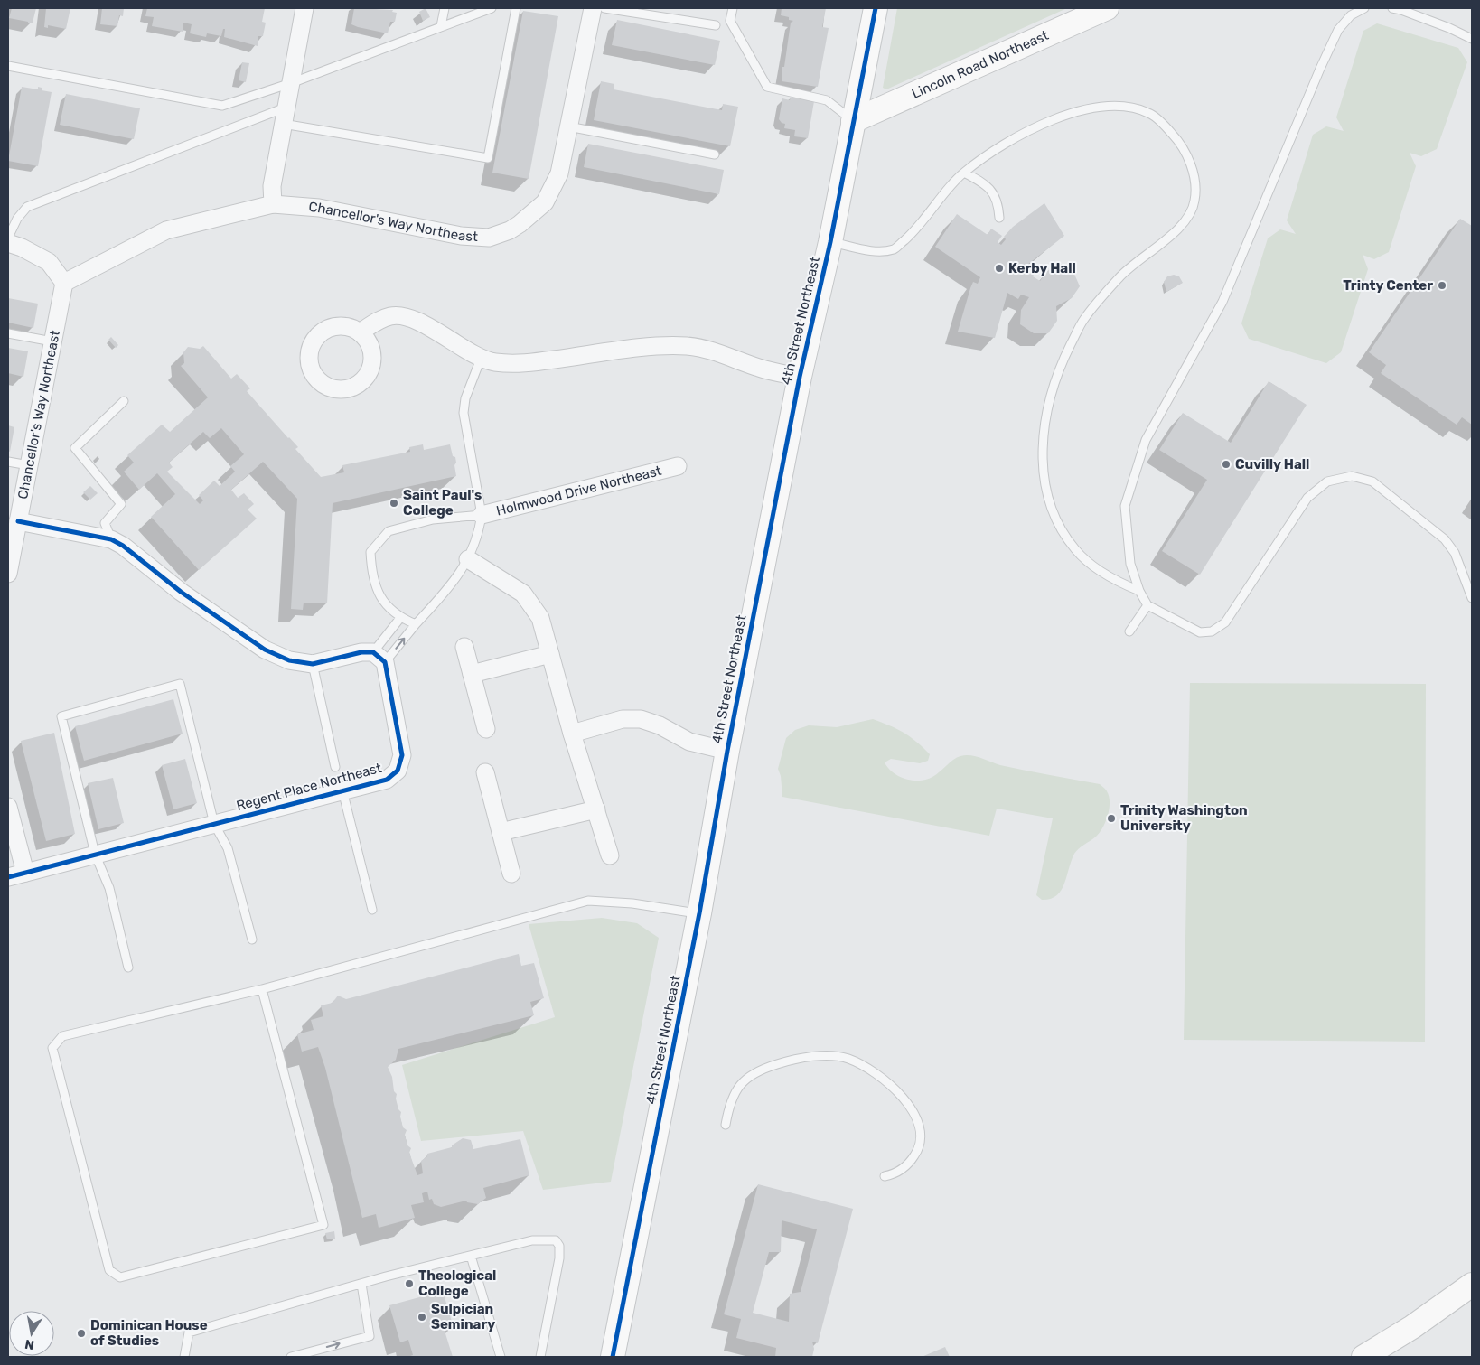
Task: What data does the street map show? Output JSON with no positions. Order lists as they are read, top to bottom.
{
  "streets": {
    "street": [
      "Lincoln Road Northeast",
      "Chancellor's Way Northeast",
      "4th Street Northeast",
      "Holmwood Drive Northeast",
      "Regent Place Northeast"
    ]
  },
  "crossings": [
    ["Lincoln Road Northeast", "4th Street Northeast"]
  ],
  "places": [
    "Kerby Hall",
    "Trinty Center",
    "Cuvilly Hall",
    "Saint Paul's College",
    "Trinity Washington University",
    "Theological College",
    "Sulpician Seminary",
    "Dominican House of Studies"
  ],
  "north": "bottom"
}
